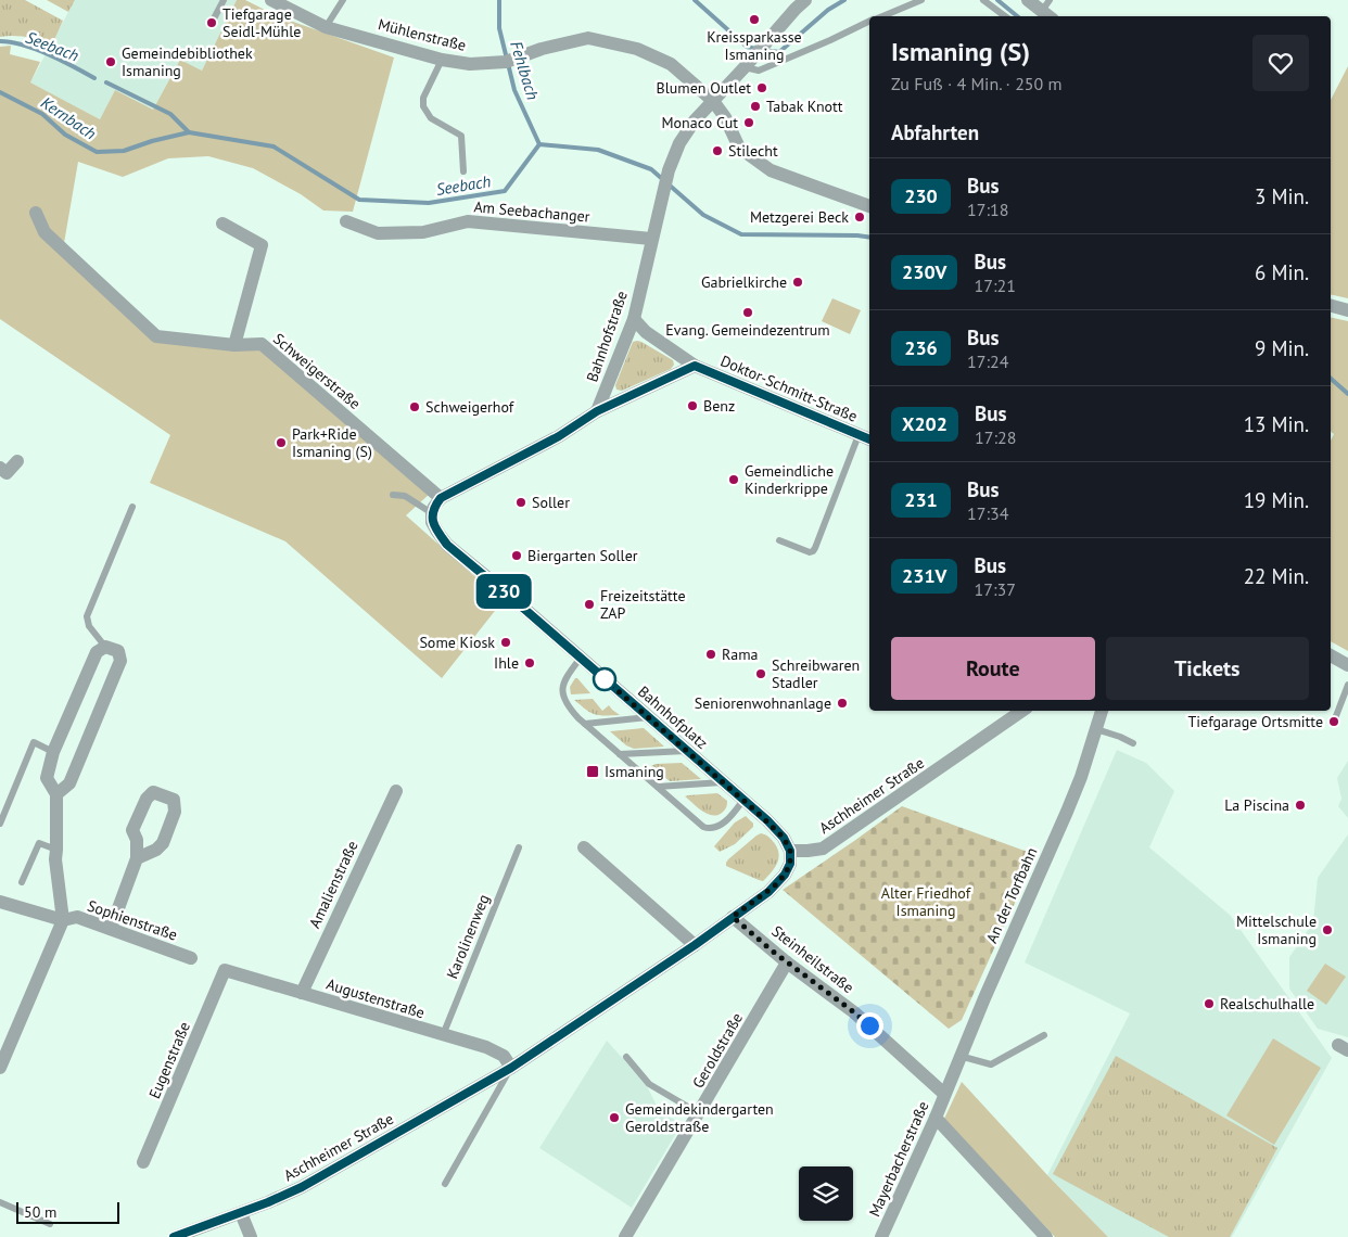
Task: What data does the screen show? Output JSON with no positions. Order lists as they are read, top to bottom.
{
  "streets": {
    "street": [
      "Mühlenstraße",
      "Am Seebachanger",
      "Bahnhofstraße",
      "Schweigerstraße",
      "Doktor-Schmitt-Straße",
      "Bahnhofplatz",
      "Aschheimer Straße",
      "Amalienstraße",
      "An der Torfbahn",
      "Sophienstraße",
      "Steinheilstraße",
      "Augustenstraße",
      "Geroldstraße",
      "Eugenstraße",
      "Mayerbacherstraße"
    ],
    "lane": ["Karolinenweg"]
  },
  "crossings": [
    ["Mühlenstraße", "Bahnhofstraße"],
    ["Am Seebachanger", "Bahnhofstraße"],
    ["Bahnhofstraße", "Doktor-Schmitt-Straße"],
    ["Bahnhofplatz", "Aschheimer Straße"],
    ["Aschheimer Straße", "Steinheilstraße"],
    ["Aschheimer Straße", "Augustenstraße"],
    ["Amalienstraße", "Augustenstraße"],
    ["An der Torfbahn", "Steinheilstraße"],
    ["An der Torfbahn", "Mayerbacherstraße"],
    ["Karolinenweg", "Augustenstraße"],
    ["Steinheilstraße", "Geroldstraße"],
    ["Steinheilstraße", "Mayerbacherstraße"],
    ["Augustenstraße", "Eugenstraße"]
  ],
  "water": ["Seebach", "Fehlbach", "Kernbach"],
  "parks": ["Alter Friedhof Ismaning"],
  "places": {
    "other": [
      "Kreissparkasse Ismaning",
      "Tiefgarage Seidl-Mühle",
      "Gemeindebibliothek Ismaning",
      "Blumen Outlet",
      "Tabak Knott",
      "Monaco Cut",
      "Stilecht",
      "Metzgerei Beck",
      "Gabrielkirche",
      "Evang. Gemeindezentrum",
      "Benz",
      "Schweigerhof",
      "Park+Ride Ismaning (S)",
      "Gemeindliche Kinderkrippe",
      "Soller",
      "Biergarten Soller",
      "Freizeitstätte ZAP",
      "Some Kiosk",
      "Rama",
      "Ihle",
      "Schreibwaren Stadler",
      "Seniorenwohnanlage",
      "Tiefgarage Ortsmitte",
      "La Piscina",
      "Mittelschule Ismaning",
      "Realschulhalle",
      "Gemeindekindergarten Geroldstraße"
    ],
    "transit": ["Ismaning"]
  },
  "lines": ["bus line 230"],
  "scale_bar": "50 m",
  "page": {
    "on_map": "230",
    "heading": [
      ["Ismaning (S)", "Zu Fuß · 4 Min. · 250 m"],
      "Abfahrten"
    ],
    "list": [
      {
        "mark": "230",
        "name": "Bus",
        "note": "17:18",
        "value": "3 Min."
      },
      {
        "mark": "230V",
        "name": "Bus",
        "note": "17:21",
        "value": "6 Min."
      },
      {
        "mark": "236",
        "name": "Bus",
        "note": "17:24",
        "value": "9 Min."
      },
      {
        "mark": "X202",
        "name": "Bus",
        "note": "17:28",
        "value": "13 Min."
      },
      {
        "mark": "231",
        "name": "Bus",
        "note": "17:34",
        "value": "19 Min."
      },
      {
        "mark": "231V",
        "name": "Bus",
        "note": "17:37",
        "value": "22 Min."
      }
    ],
    "buttons": ["Route", "Tickets"],
    "scale": "50 m"
  }
}
